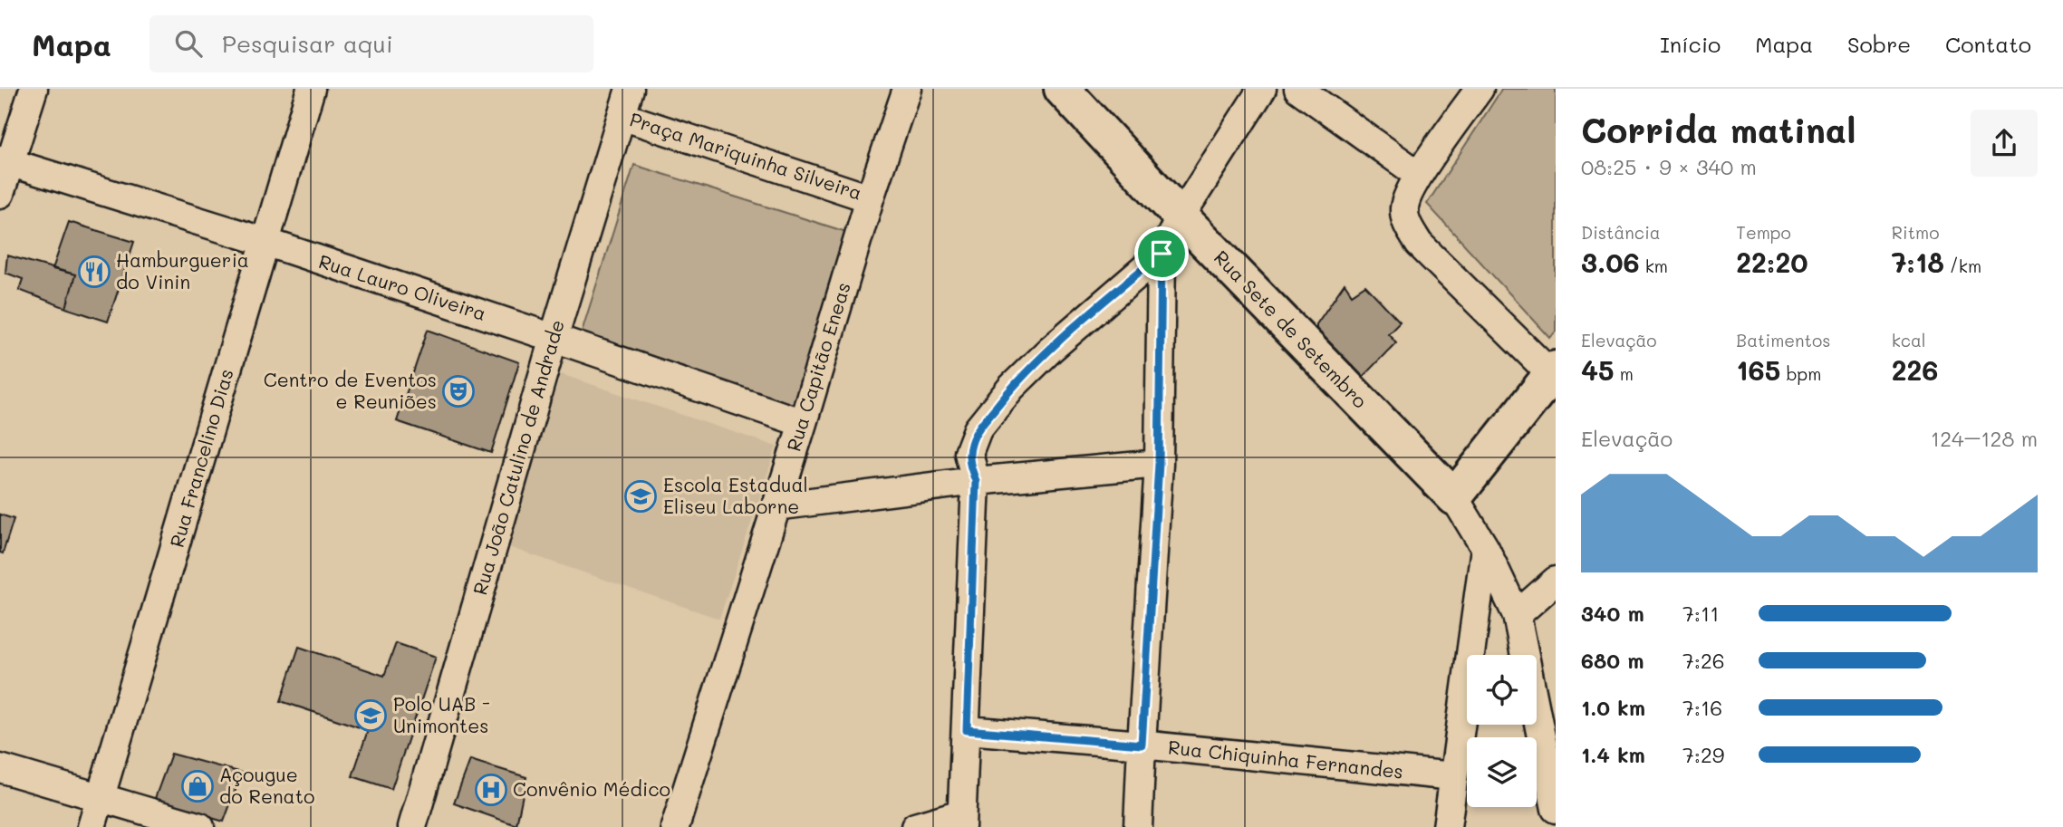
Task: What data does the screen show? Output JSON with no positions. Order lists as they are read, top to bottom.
{
  "streets": {
    "street": [
      "Praça Mariquinha Silveira",
      "Rua Lauro Oliveira",
      "Rua Sete de Setembro",
      "Rua Capitão Eneas",
      "Rua João Catulino de Andrade",
      "Rua Francelino Dias",
      "Rua Chiquinha Fernandes"
    ]
  },
  "crossings": [
    ["Praça Mariquinha Silveira", "Rua Capitão Eneas"],
    ["Praça Mariquinha Silveira", "Rua João Catulino de Andrade"],
    ["Rua Lauro Oliveira", "Rua Capitão Eneas"],
    ["Rua Lauro Oliveira", "Rua João Catulino de Andrade"],
    ["Rua Lauro Oliveira", "Rua Francelino Dias"]
  ],
  "places": {
    "restaurant": ["Hamburgueria do Vinin"],
    "theatre": ["Centro de Eventos e Reuniões"],
    "school or university": ["Escola Estadual Eliseu Laborne", "Polo UAB - Unimontes"],
    "shop": ["Açougue do Renato"],
    "hospital": ["Convênio Médico"]
  },
  "page": {
    "header": "Mapa",
    "search": "Pesquisar aqui",
    "nav": [
      "Início",
      "Mapa",
      "Sobre",
      "Contato"
    ],
    "heading": ["Corrida matinal", "08:25 · 9 × 340 m"],
    "stats": [
      ["Distância", "3.06 km"],
      ["Tempo", "22:20"],
      ["Ritmo", "7:18 /km"],
      ["Elevação", "45 m"],
      ["Batimentos", "165 bpm"],
      ["kcal", "226"]
    ],
    "chart": ["Elevação", "124–128 m"],
    "list": [
      {
        "name": "340 m",
        "note": "7:11"
      },
      {
        "name": "680 m",
        "note": "7:26"
      },
      {
        "name": "1.0 km",
        "note": "7:16"
      },
      {
        "name": "1.4 km",
        "note": "7:29"
      }
    ]
  }
}
